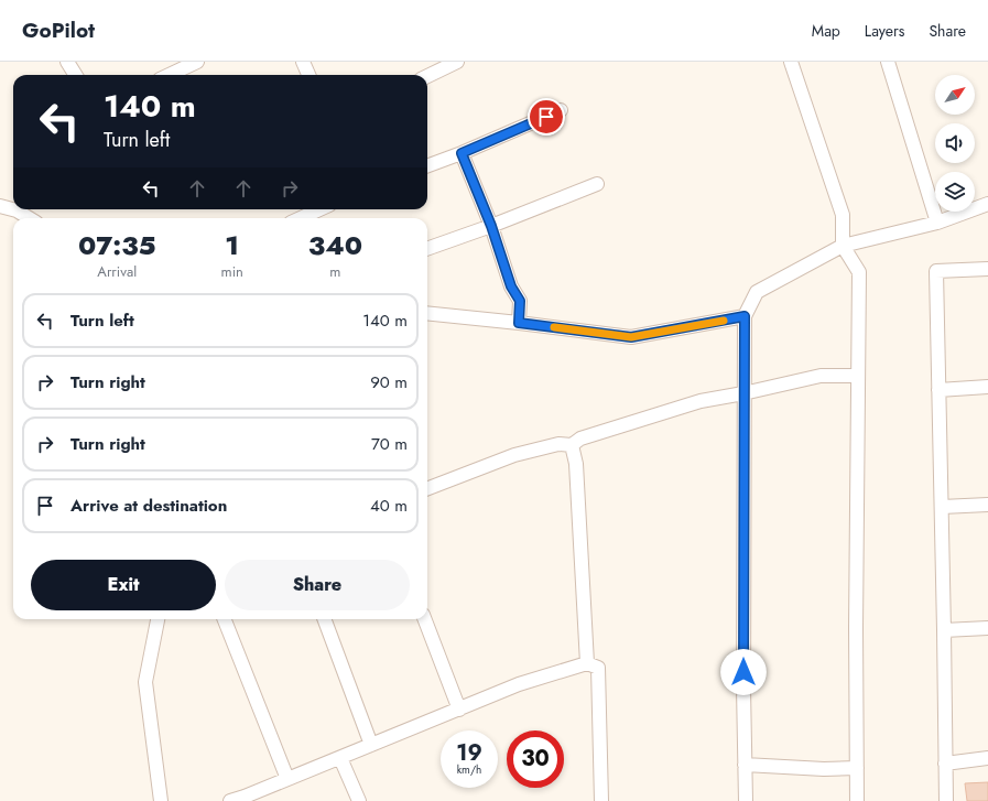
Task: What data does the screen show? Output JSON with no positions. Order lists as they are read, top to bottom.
{
  "north": "top right",
  "page": {
    "header": "GoPilot",
    "nav": ["Map", "Layers", "Share"],
    "turn": ["140 m", "Turn left"],
    "eta": [
      "07:35",
      "Arrival",
      "1",
      "min",
      "340",
      "m"
    ],
    "list": [
      {
        "name": "Turn left",
        "value": "140 m"
      },
      {
        "name": "Turn right",
        "value": "90 m"
      },
      {
        "name": "Turn right",
        "value": "70 m"
      },
      {
        "name": "Arrive at destination",
        "value": "40 m"
      }
    ],
    "buttons": ["Exit", "Share"],
    "speed": "19 km/h",
    "limit": "30"
  }
}
